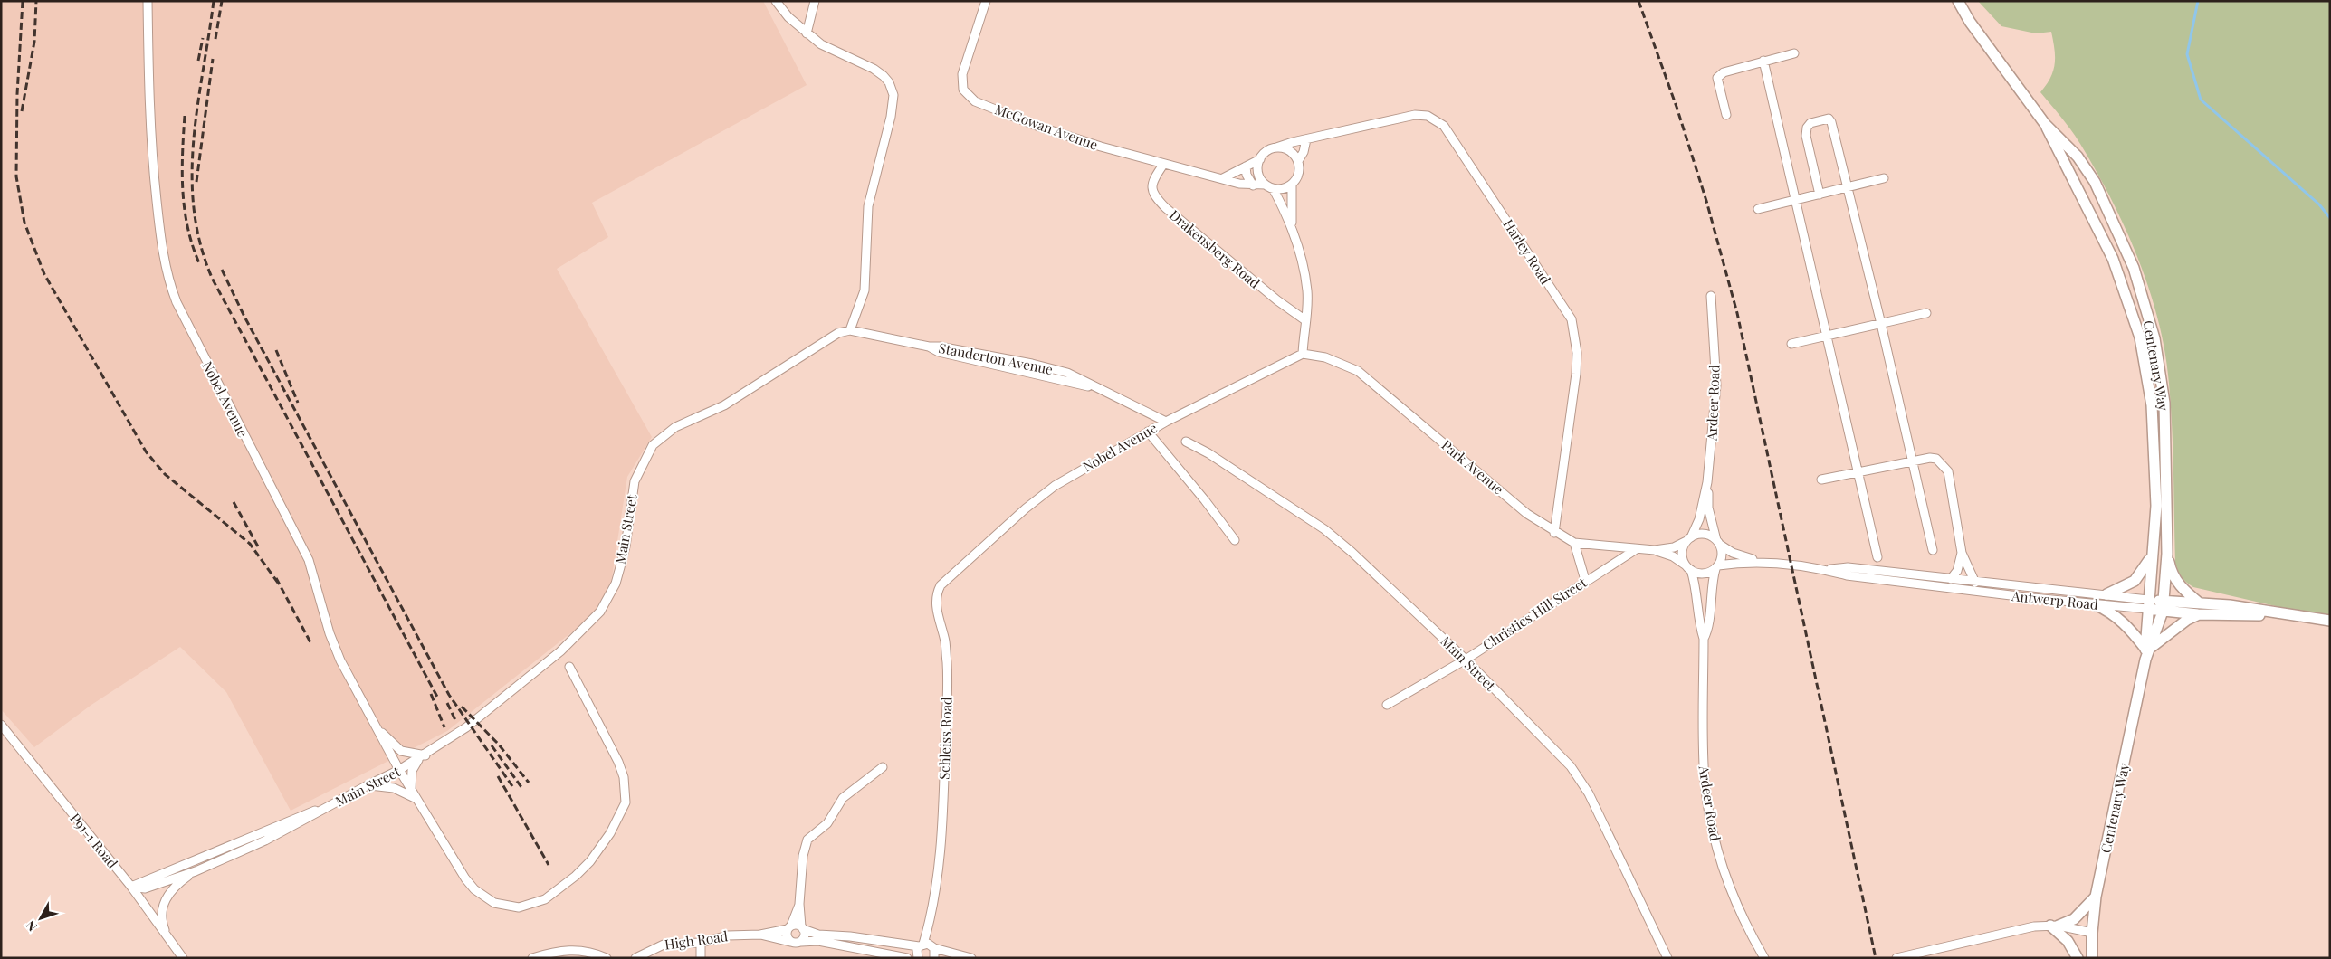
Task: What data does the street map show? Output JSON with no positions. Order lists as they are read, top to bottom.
{
  "streets": {
    "main road": ["Centenary Way", "Antwerp Road"],
    "street": [
      "McGowan Avenue",
      "Drakensberg Road",
      "Harley Road",
      "Standerton Avenue",
      "Nobel Avenue",
      "Ardeer Road",
      "Park Avenue",
      "Main Street",
      "Christies Hill Street",
      "Schleiss Road",
      "P91-1 Road",
      "High Road"
    ]
  },
  "crossings": [
    ["McGowan Avenue", "Drakensberg Road"],
    ["McGowan Avenue", "Harley Road"],
    ["Harley Road", "Park Avenue"],
    ["Standerton Avenue", "Nobel Avenue"],
    ["Standerton Avenue", "Main Street"],
    ["Centenary Way", "Antwerp Road"],
    ["Nobel Avenue", "Park Avenue"],
    ["Nobel Avenue", "Main Street"],
    ["Nobel Avenue", "Schleiss Road"],
    ["Ardeer Road", "Park Avenue"],
    ["Ardeer Road", "Antwerp Road"],
    ["Park Avenue", "Antwerp Road"],
    ["Park Avenue", "Christies Hill Street"],
    ["Main Street", "Christies Hill Street"],
    ["Main Street", "P91-1 Road"]
  ],
  "north": "bottom left"
}
